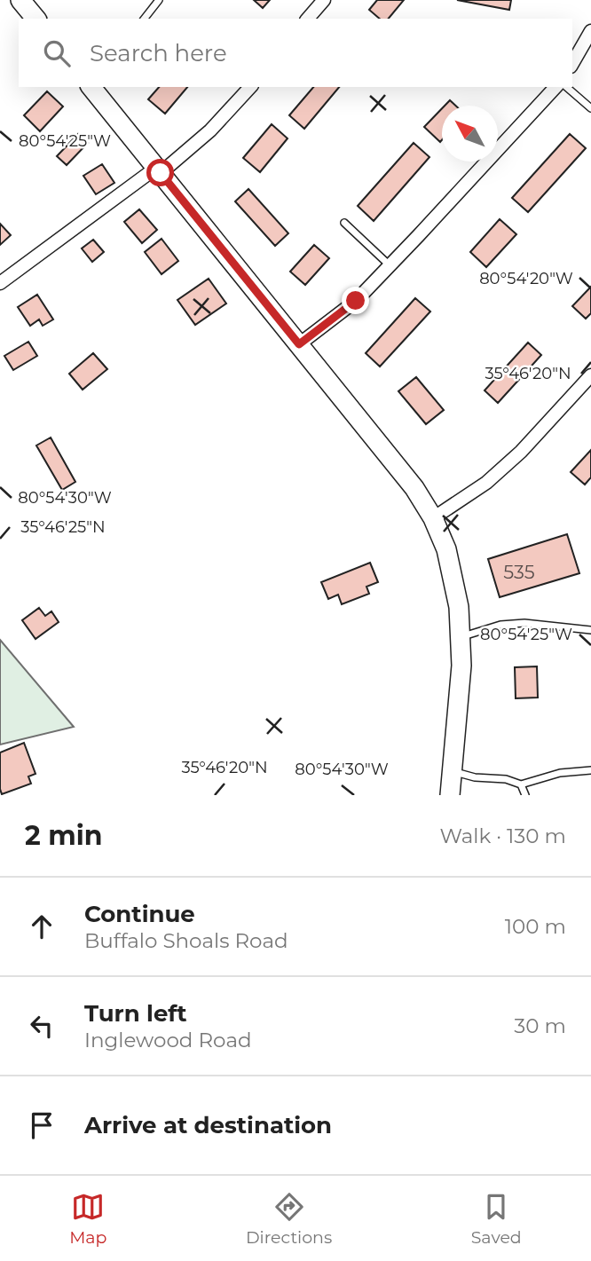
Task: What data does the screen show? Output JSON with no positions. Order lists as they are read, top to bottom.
{
  "house_numbers": ["535"],
  "north": "top left",
  "page": {
    "search": "Search here",
    "heading": ["2 min", "Walk · 130 m"],
    "list": [
      ["Continue", "Buffalo Shoals Road", "100 m"],
      ["Turn left", "Inglewood Road", "30 m"],
      "Arrive at destination"
    ],
    "nav": ["Map", "Directions", "Saved"]
  },
  "coordinates": [
    "80°54'25\"W",
    "80°54'20\"W",
    "35°46'20\"N",
    "80°54'30\"W",
    "35°46'25\"N"
  ]
}
